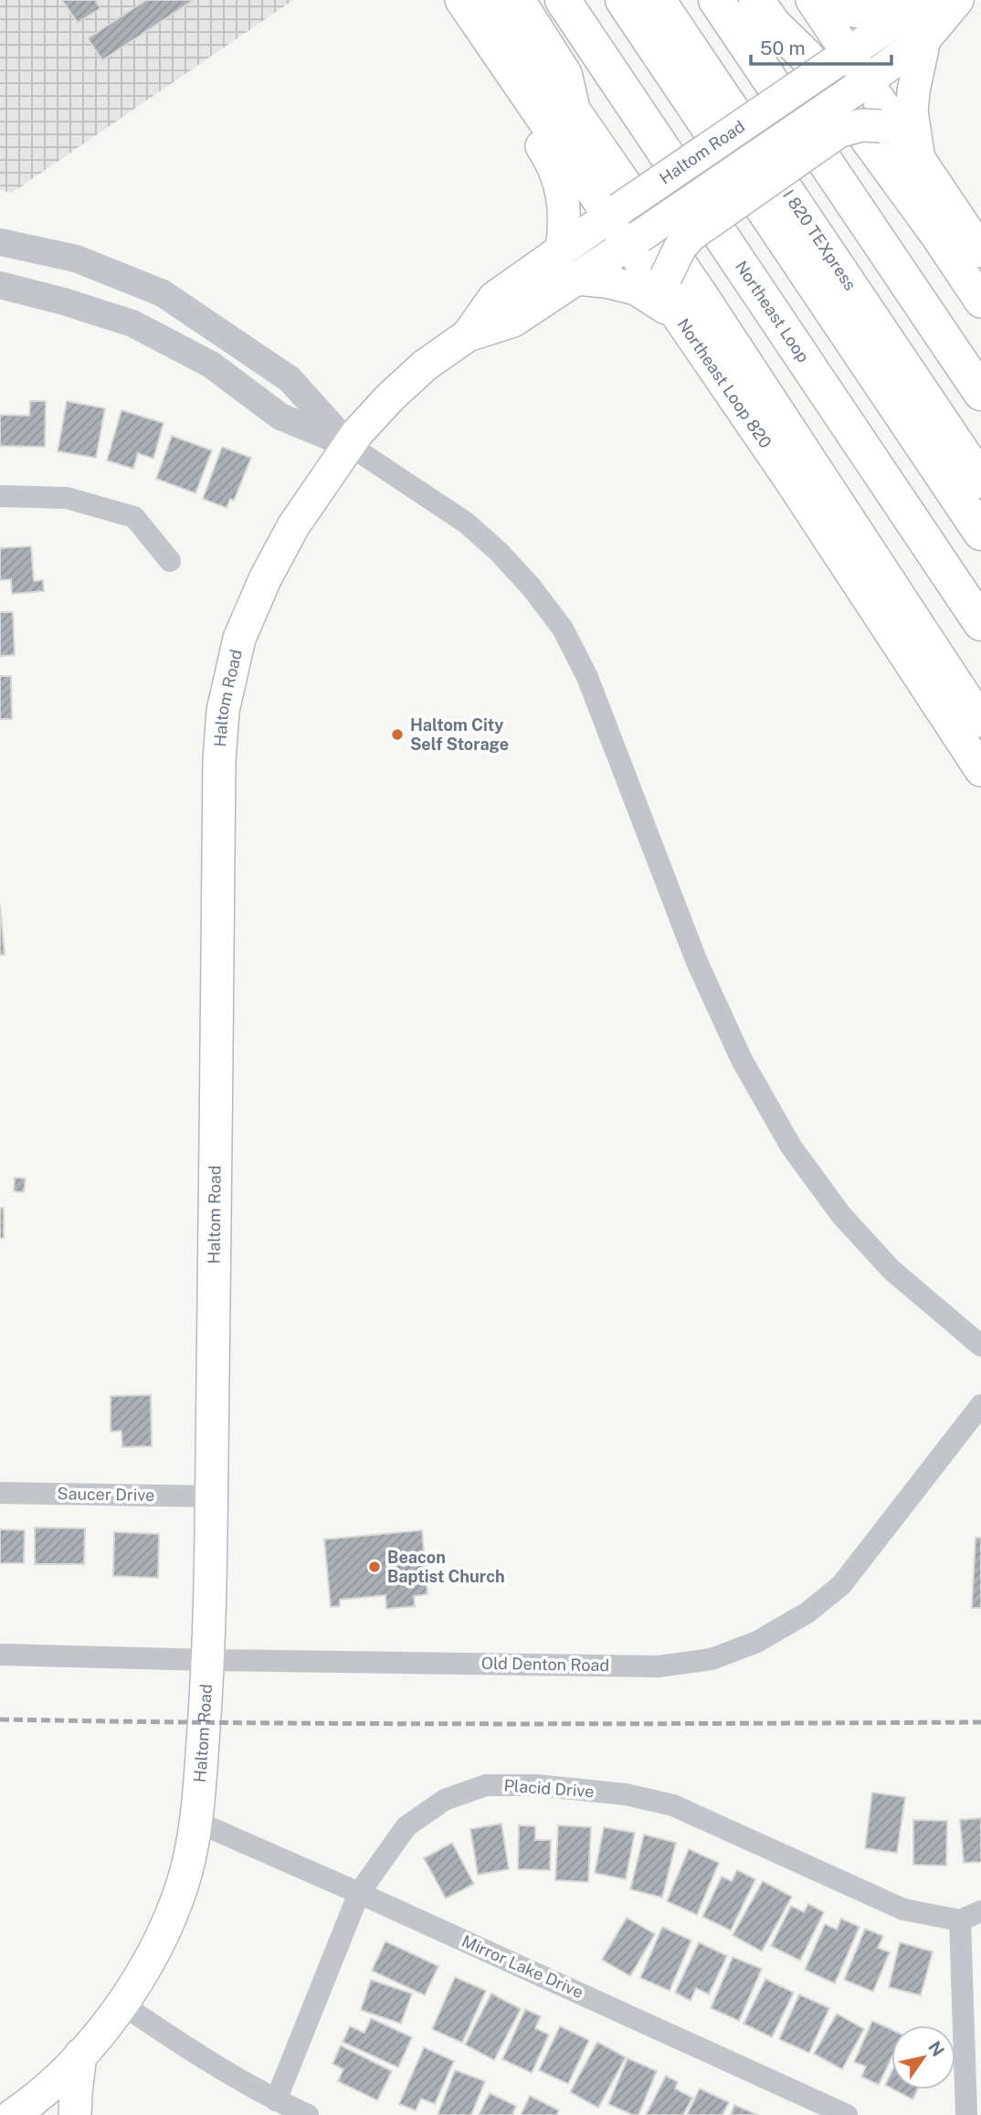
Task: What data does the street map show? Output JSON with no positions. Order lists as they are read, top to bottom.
{
  "streets": {
    "highway": ["I 820 TEXpress", "Northeast Loop"],
    "main road": ["Haltom Road", "Northeast Loop 820"],
    "street": [
      "Saucer Drive",
      "Old Denton Road",
      "Placid Drive",
      "Mirror Lake Drive"
    ]
  },
  "crossings": [
    ["Haltom Road", "Northeast Loop 820"],
    ["Haltom Road", "Saucer Drive"],
    ["Haltom Road", "Old Denton Road"],
    ["Haltom Road", "Mirror Lake Drive"],
    ["Placid Drive", "Mirror Lake Drive"]
  ],
  "places": ["Haltom City Self Storage", "Beacon Baptist Church"],
  "scale_bar": "50 m",
  "north": "top right"
}
